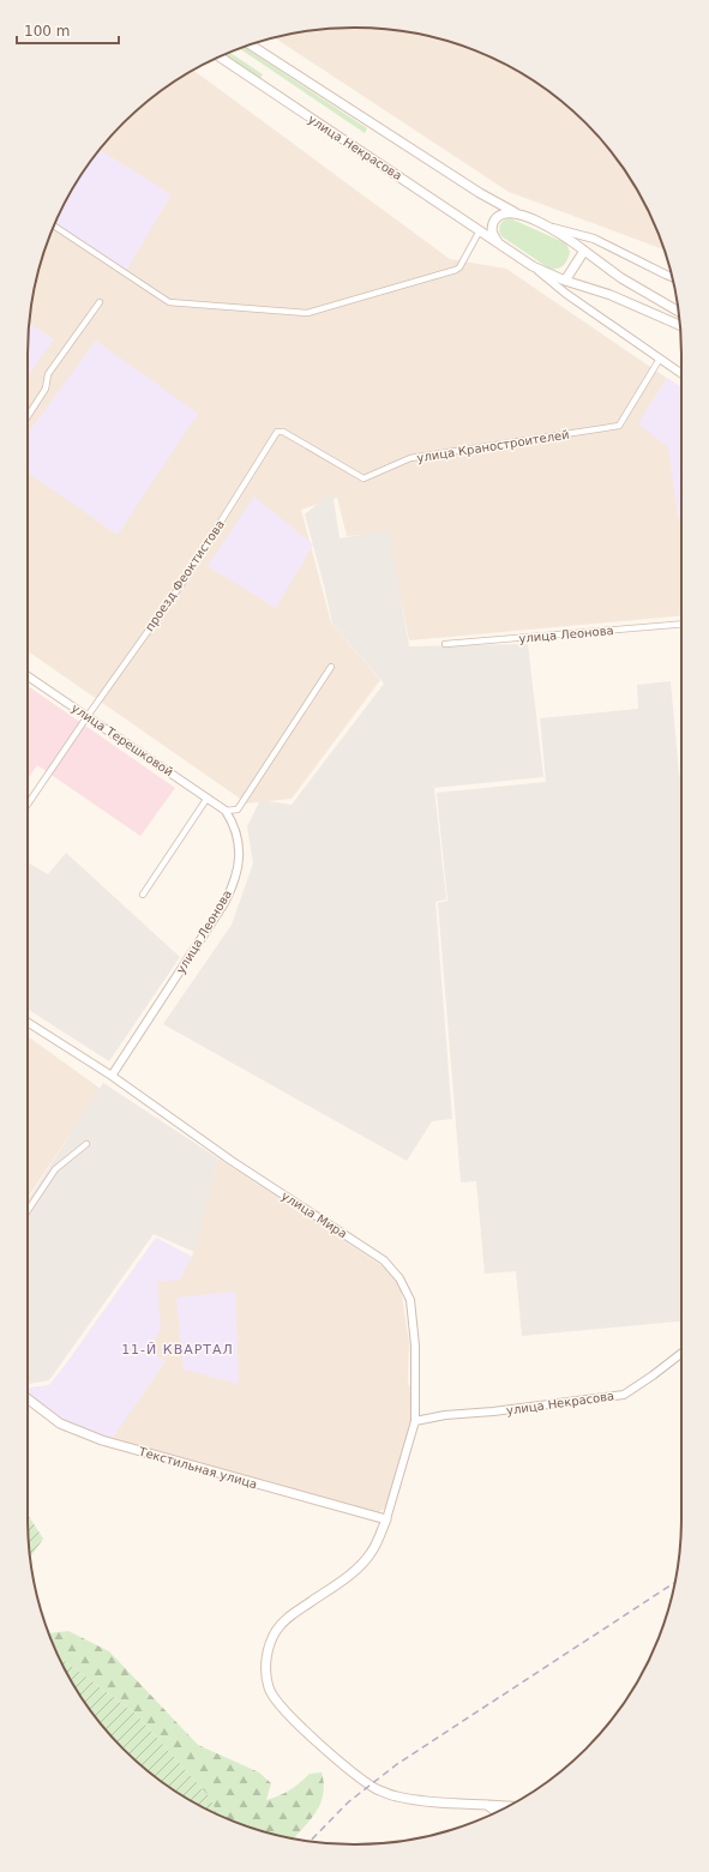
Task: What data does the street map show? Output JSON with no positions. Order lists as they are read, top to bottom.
{
  "streets": {
    "main road": ["улица Некрасова", "Текстильная улица"],
    "street": [
      "улица Краностроителей",
      "проезд Феоктистова",
      "улица Леонова",
      "улица Терешковой",
      "улица Мира"
    ]
  },
  "crossings": [
    ["улица Некрасова", "улица Мира"],
    ["улица Краностроителей", "проезд Феоктистова"],
    ["проезд Феоктистова", "улица Терешковой"],
    ["улица Леонова", "улица Терешковой"],
    ["улица Леонова", "улица Мира"],
    ["улица Мира", "Текстильная улица"]
  ],
  "districts": ["11-Й КВАРТАЛ"],
  "scale_bar": "100 m"
}
